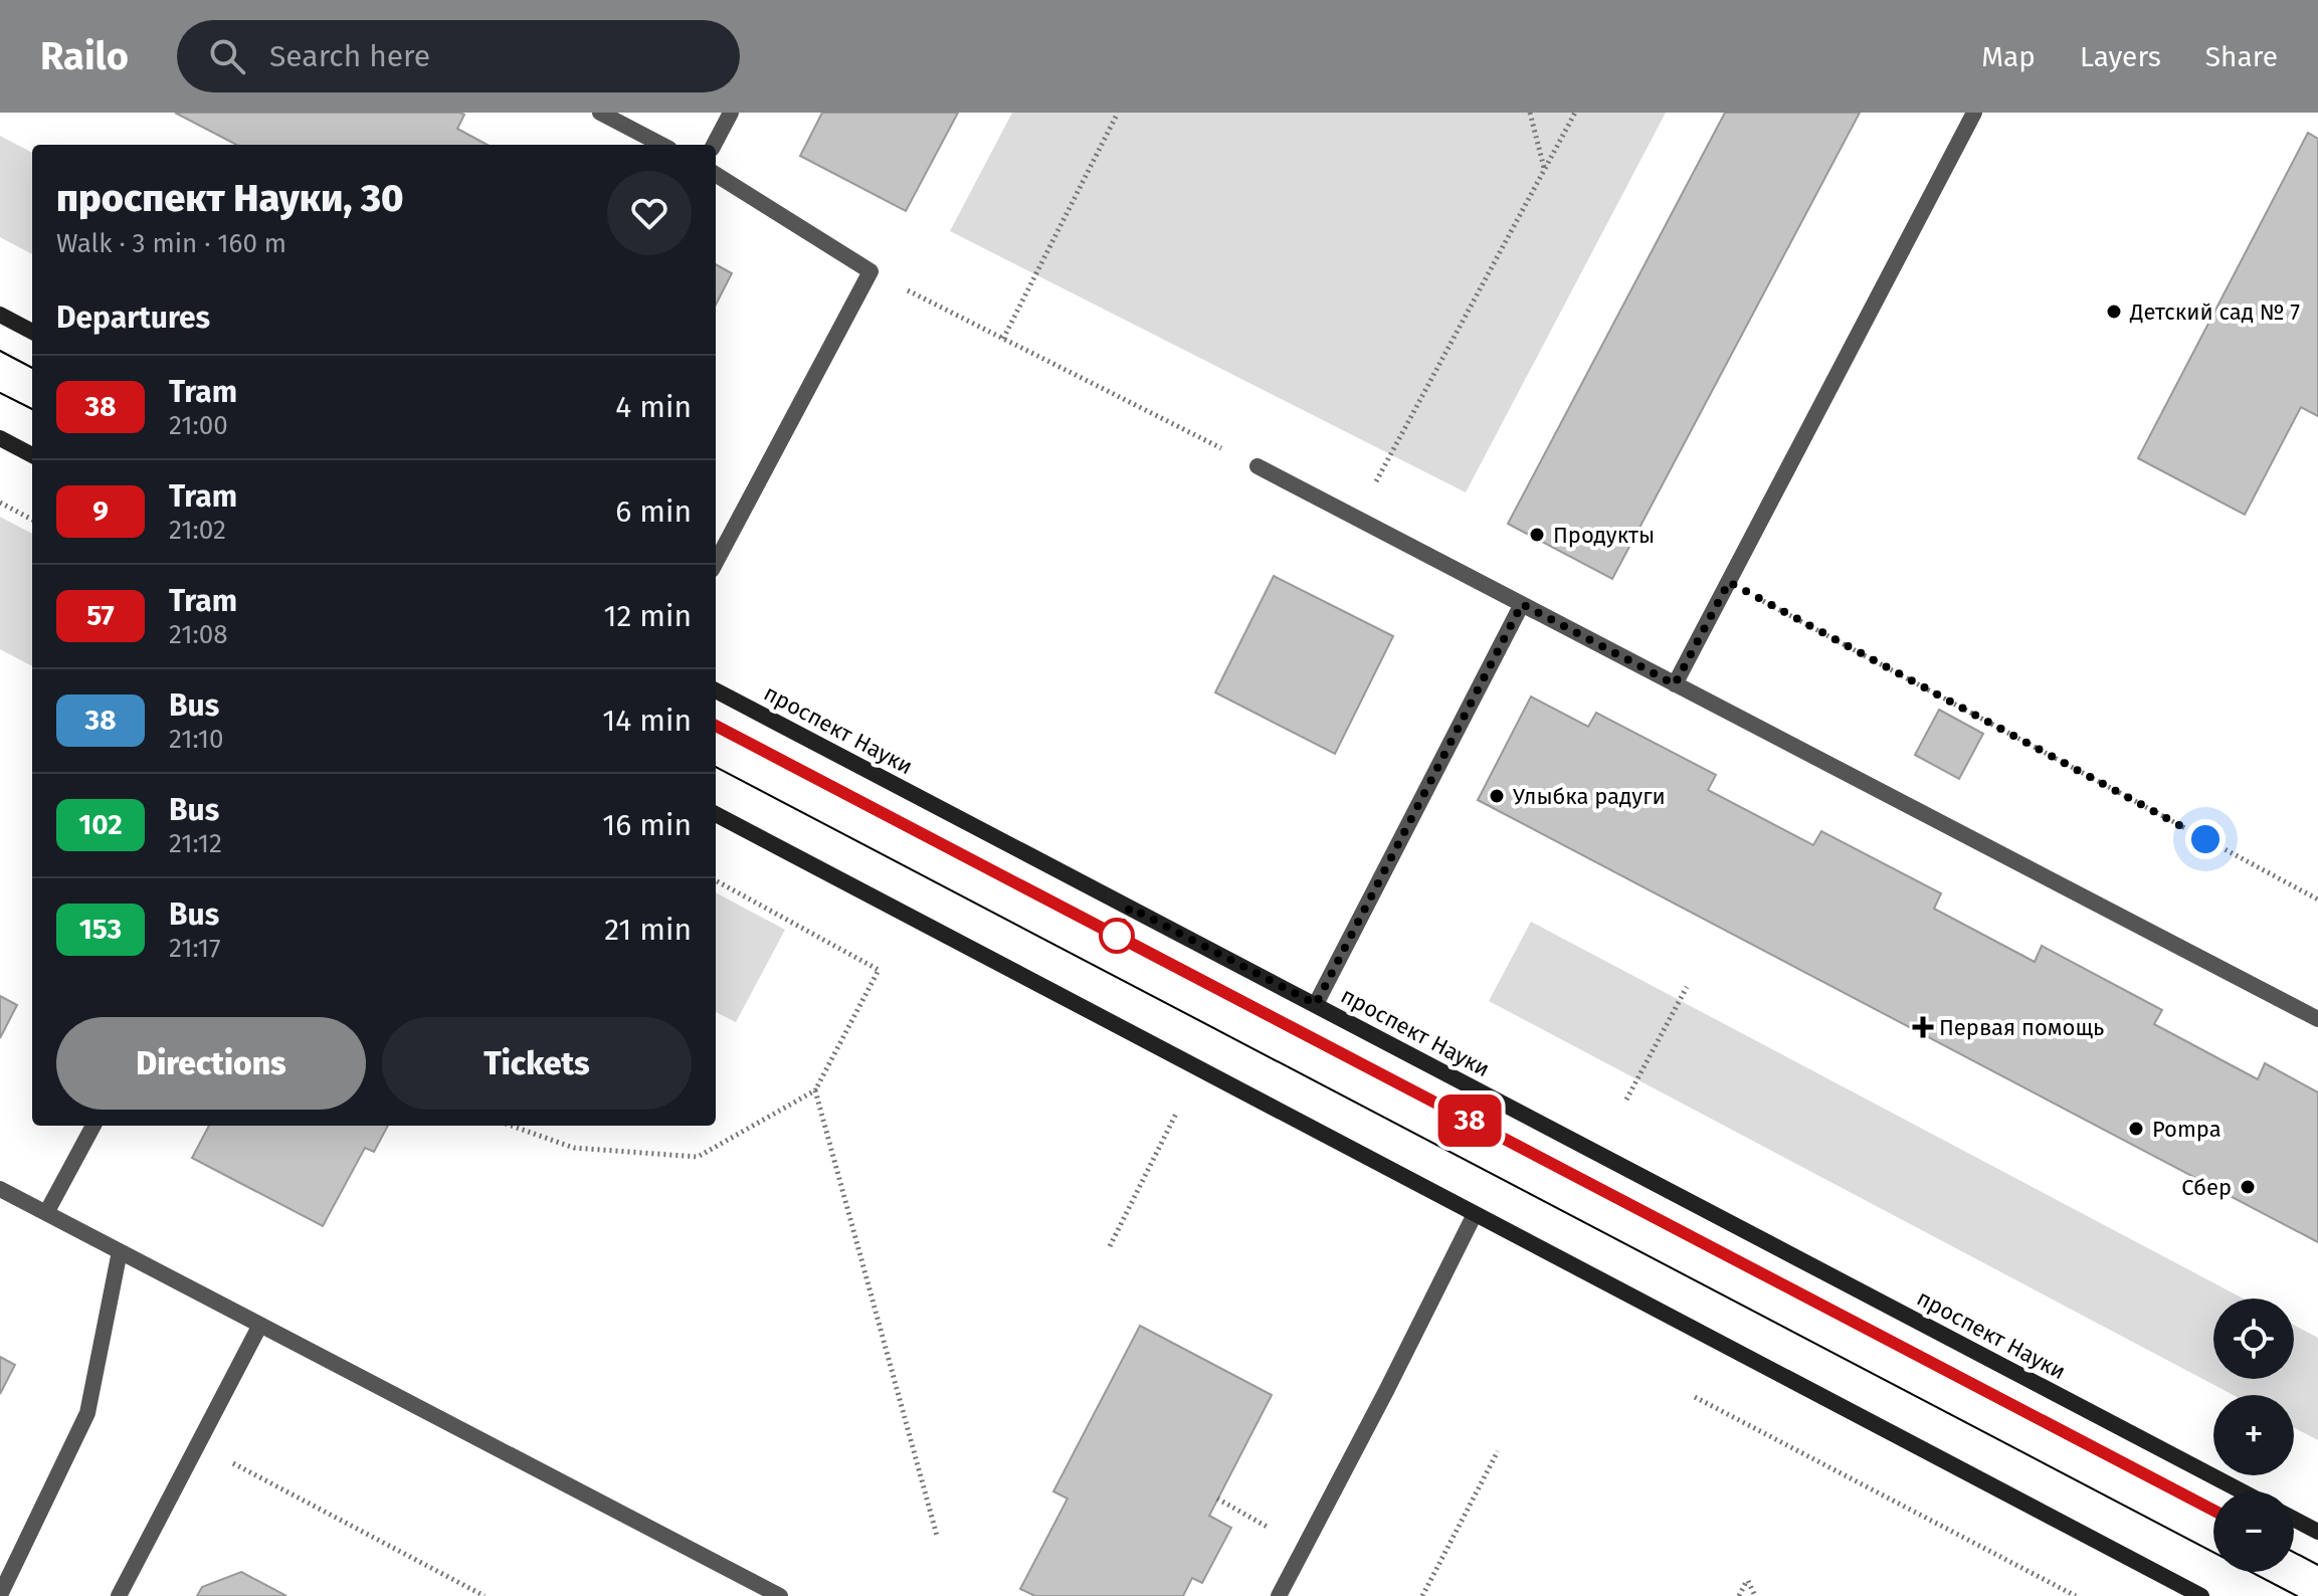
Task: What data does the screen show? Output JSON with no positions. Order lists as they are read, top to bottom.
{
  "streets": {
    "main road": ["проспект Науки"]
  },
  "places": {
    "other": [
      "Детский сад № 7",
      "Продукты",
      "Улыбка радуги",
      "Pompa",
      "Сбер"
    ],
    "health": ["Первая помощь"]
  },
  "lines": ["tram line 38"],
  "page": {
    "header": "Railo",
    "search": "Search here",
    "nav": ["Map", "Layers", "Share"],
    "on_map": "38",
    "heading": [
      ["проспект Науки, 30", "Walk · 3 min · 160 m"],
      "Departures"
    ],
    "list": [
      {
        "mark": "38",
        "name": "Tram",
        "note": "21:00",
        "value": "4 min"
      },
      {
        "mark": "9",
        "name": "Tram",
        "note": "21:02",
        "value": "6 min"
      },
      {
        "mark": "57",
        "name": "Tram",
        "note": "21:08",
        "value": "12 min"
      },
      {
        "mark": "38",
        "name": "Bus",
        "note": "21:10",
        "value": "14 min"
      },
      {
        "mark": "102",
        "name": "Bus",
        "note": "21:12",
        "value": "16 min"
      },
      {
        "mark": "153",
        "name": "Bus",
        "note": "21:17",
        "value": "21 min"
      }
    ],
    "buttons": ["Directions", "Tickets"],
    "map_buttons": ["+", "−"]
  }
}
